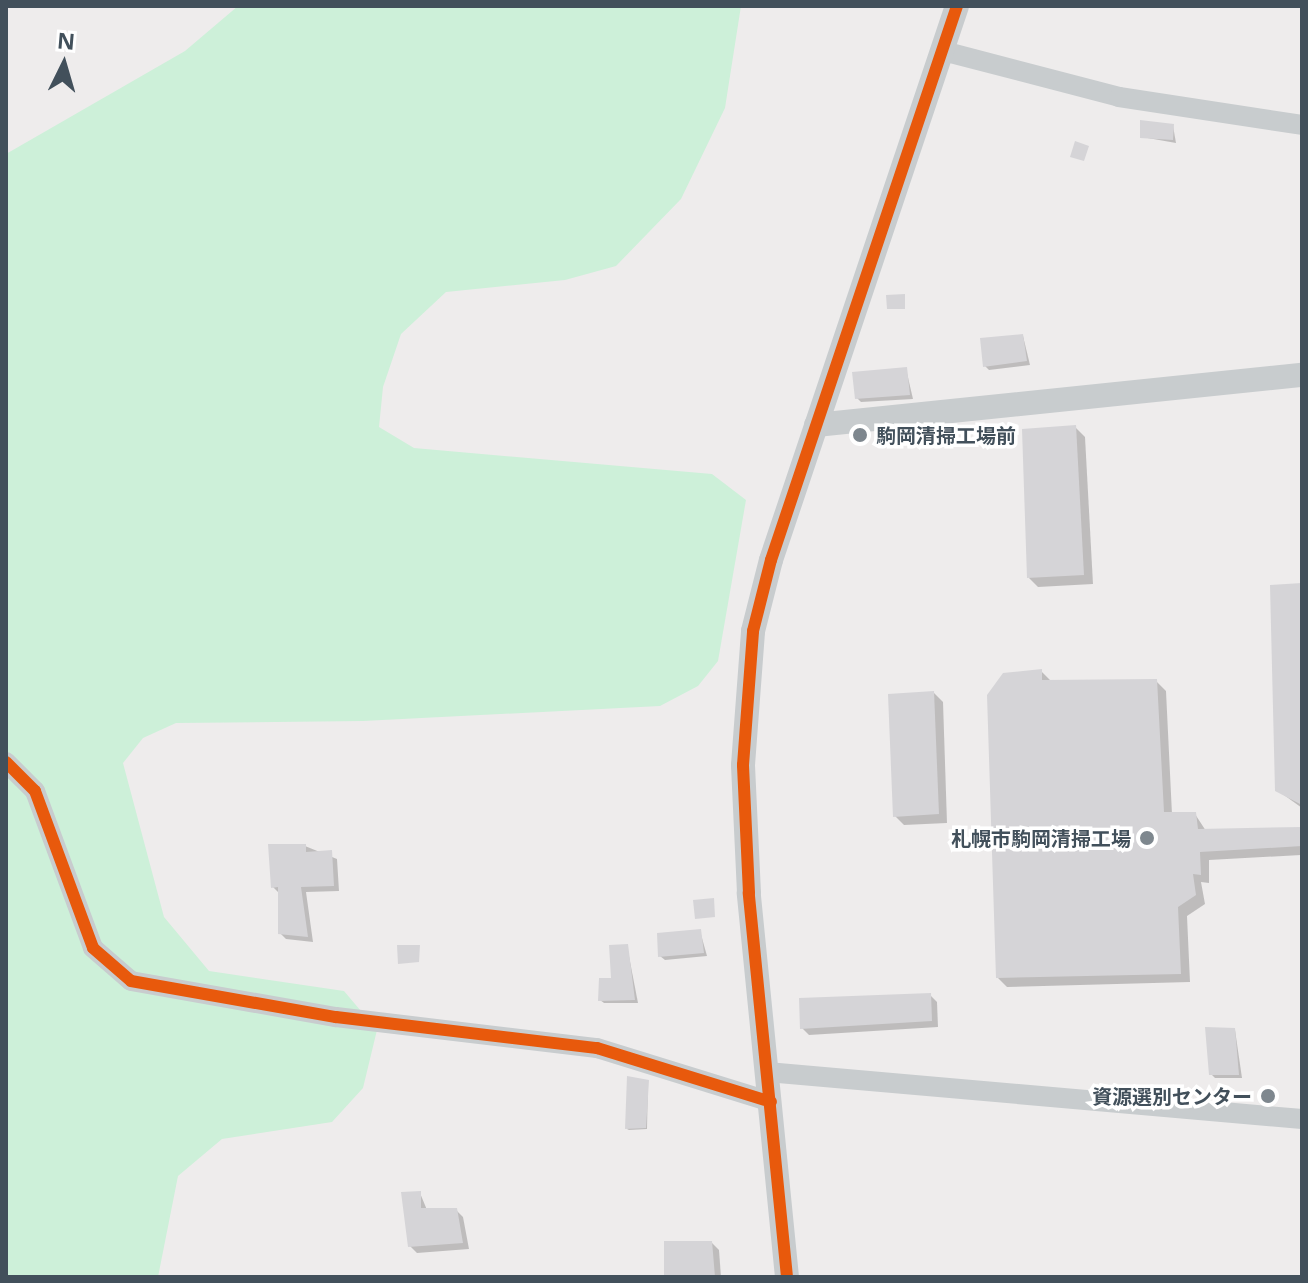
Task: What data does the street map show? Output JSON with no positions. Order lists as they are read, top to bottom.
{
  "places": ["駒岡清掃工場前", "札幌市駒岡清掃工場", "資源選別センター"],
  "north": "top"
}
